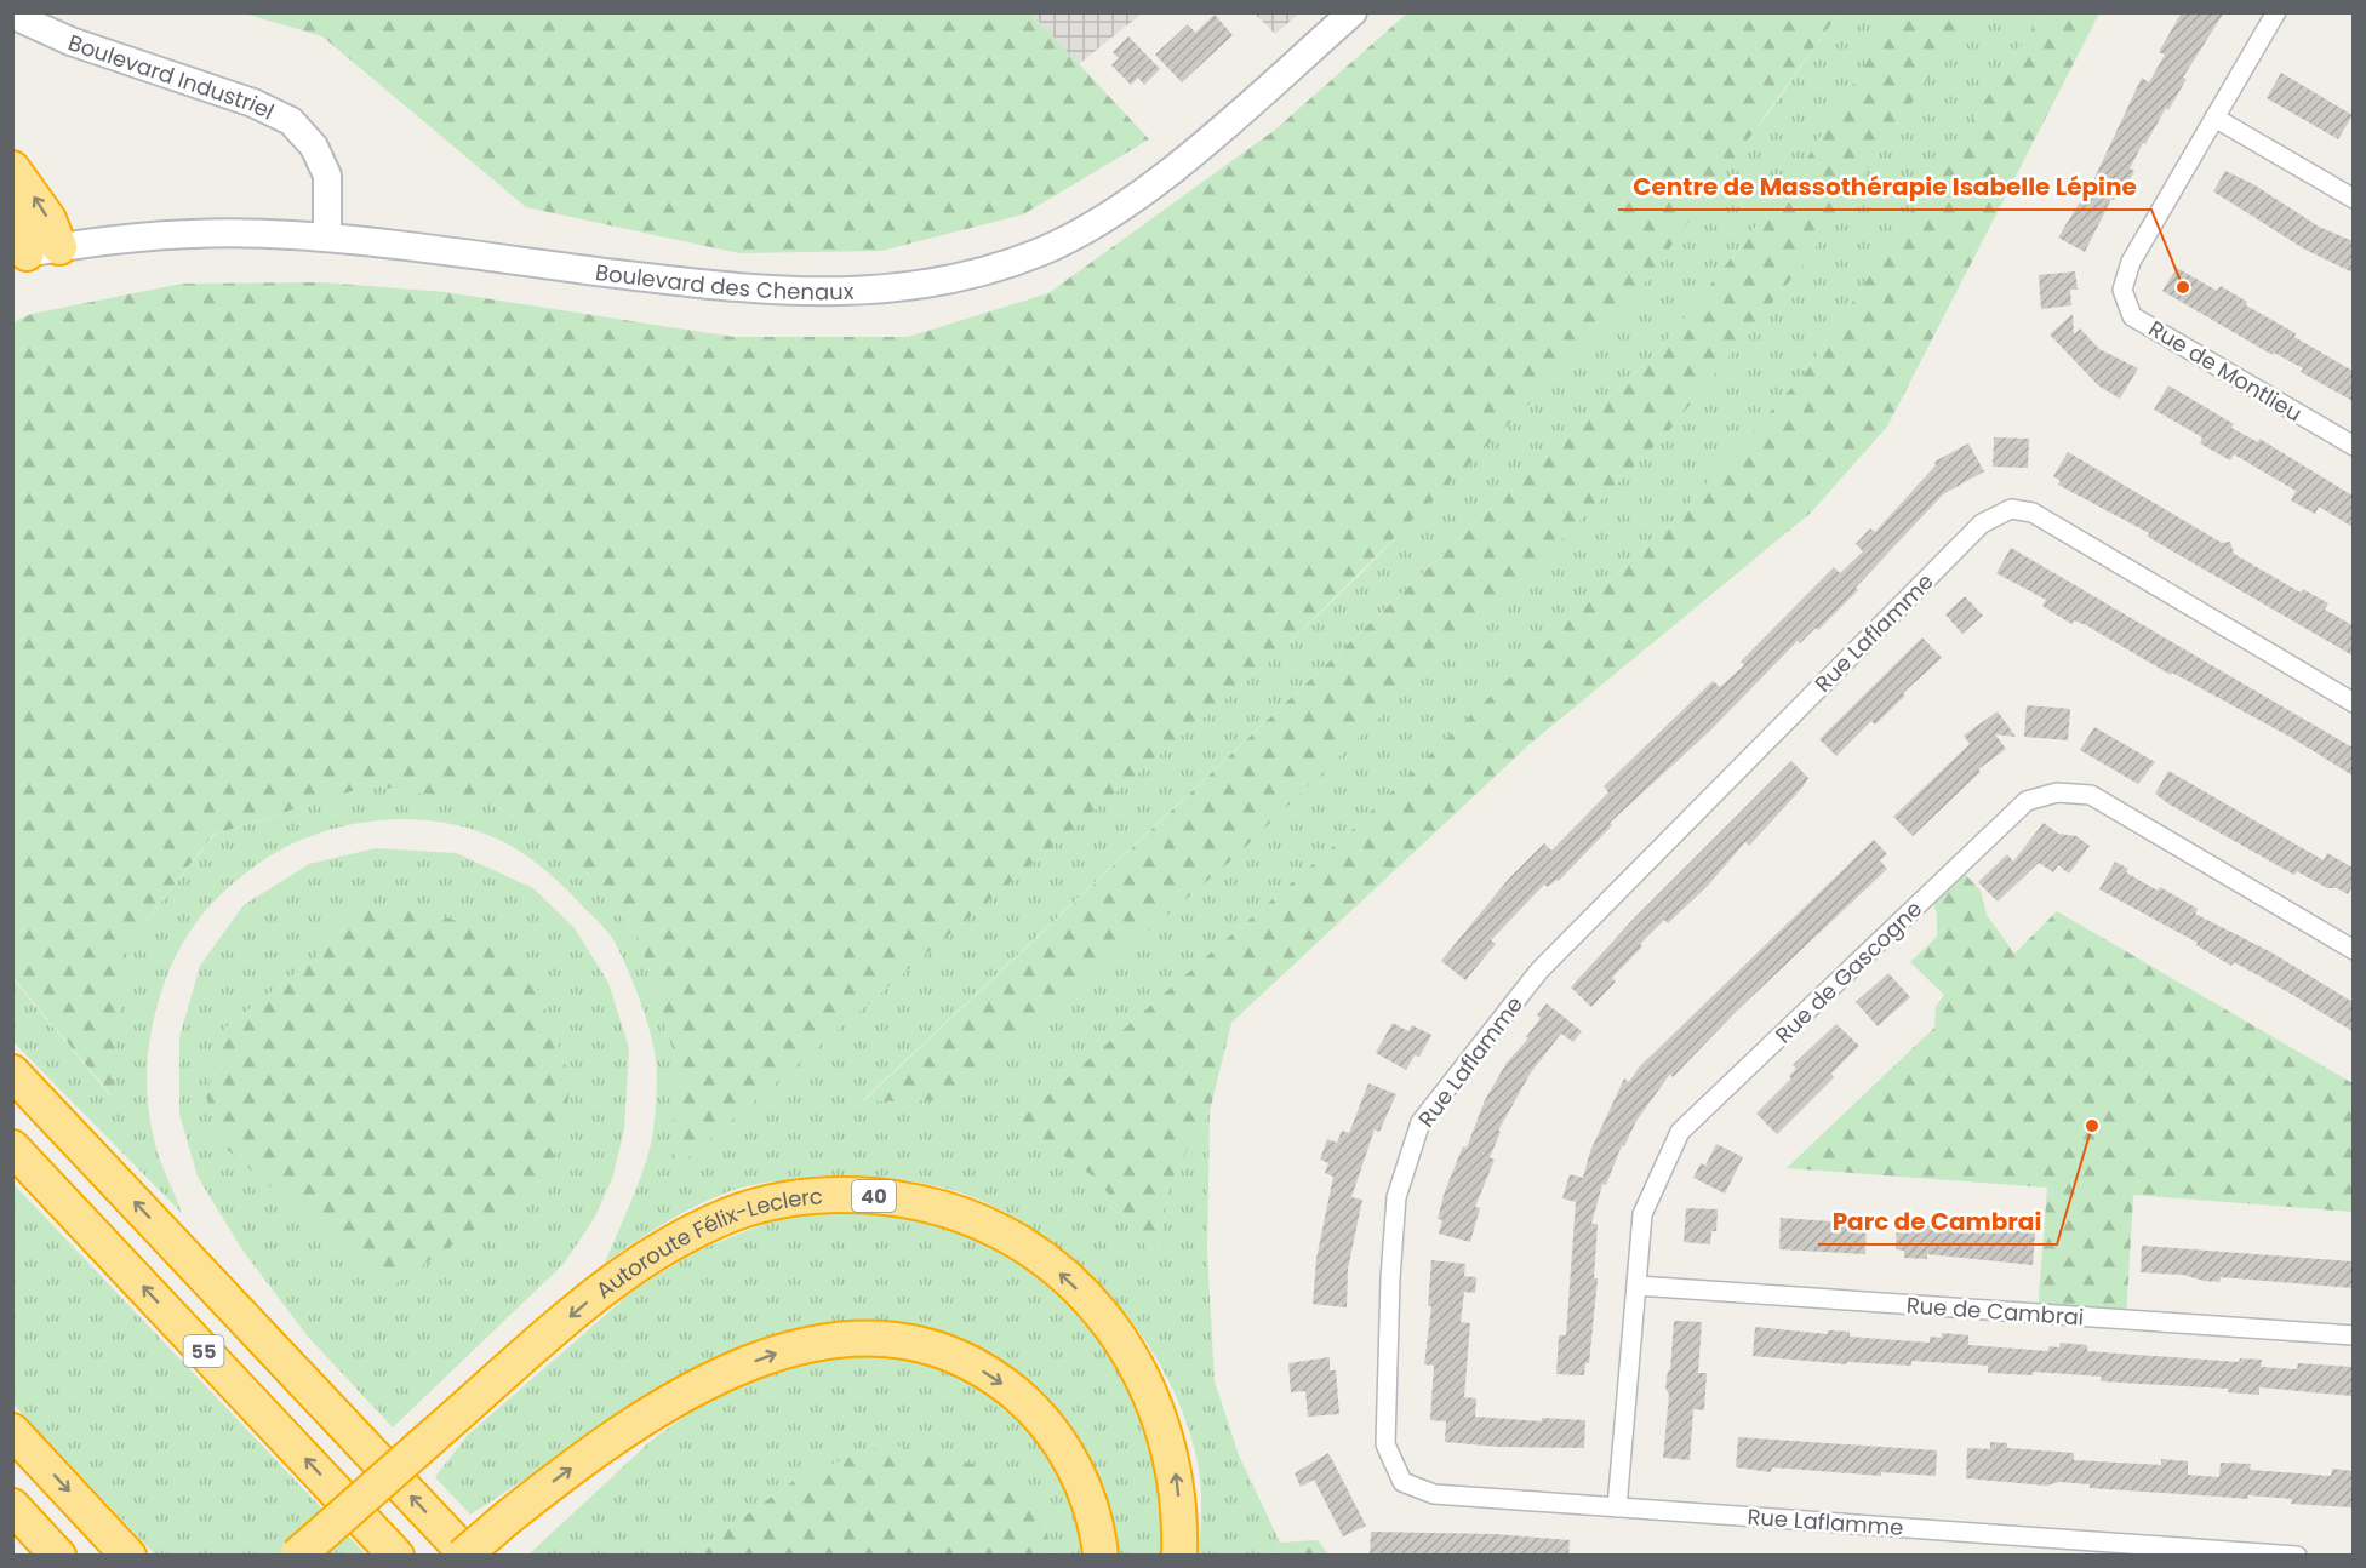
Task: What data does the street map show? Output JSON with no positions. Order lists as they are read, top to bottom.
{
  "streets": {
    "highway": ["40", "Autoroute Félix-Leclerc", "55"],
    "main road": ["Boulevard Industriel", "Boulevard des Chenaux"],
    "street": [
      "Rue de Montlieu",
      "Rue Laflamme",
      "Rue de Gascogne",
      "Rue de Cambrai"
    ]
  },
  "crossings": [
    ["Boulevard Industriel", "Boulevard des Chenaux"],
    ["Rue Laflamme", "Rue de Gascogne"],
    ["Rue de Gascogne", "Rue de Cambrai"]
  ],
  "places": ["Centre de Massothérapie Isabelle Lépine", "Parc de Cambrai"]
}
